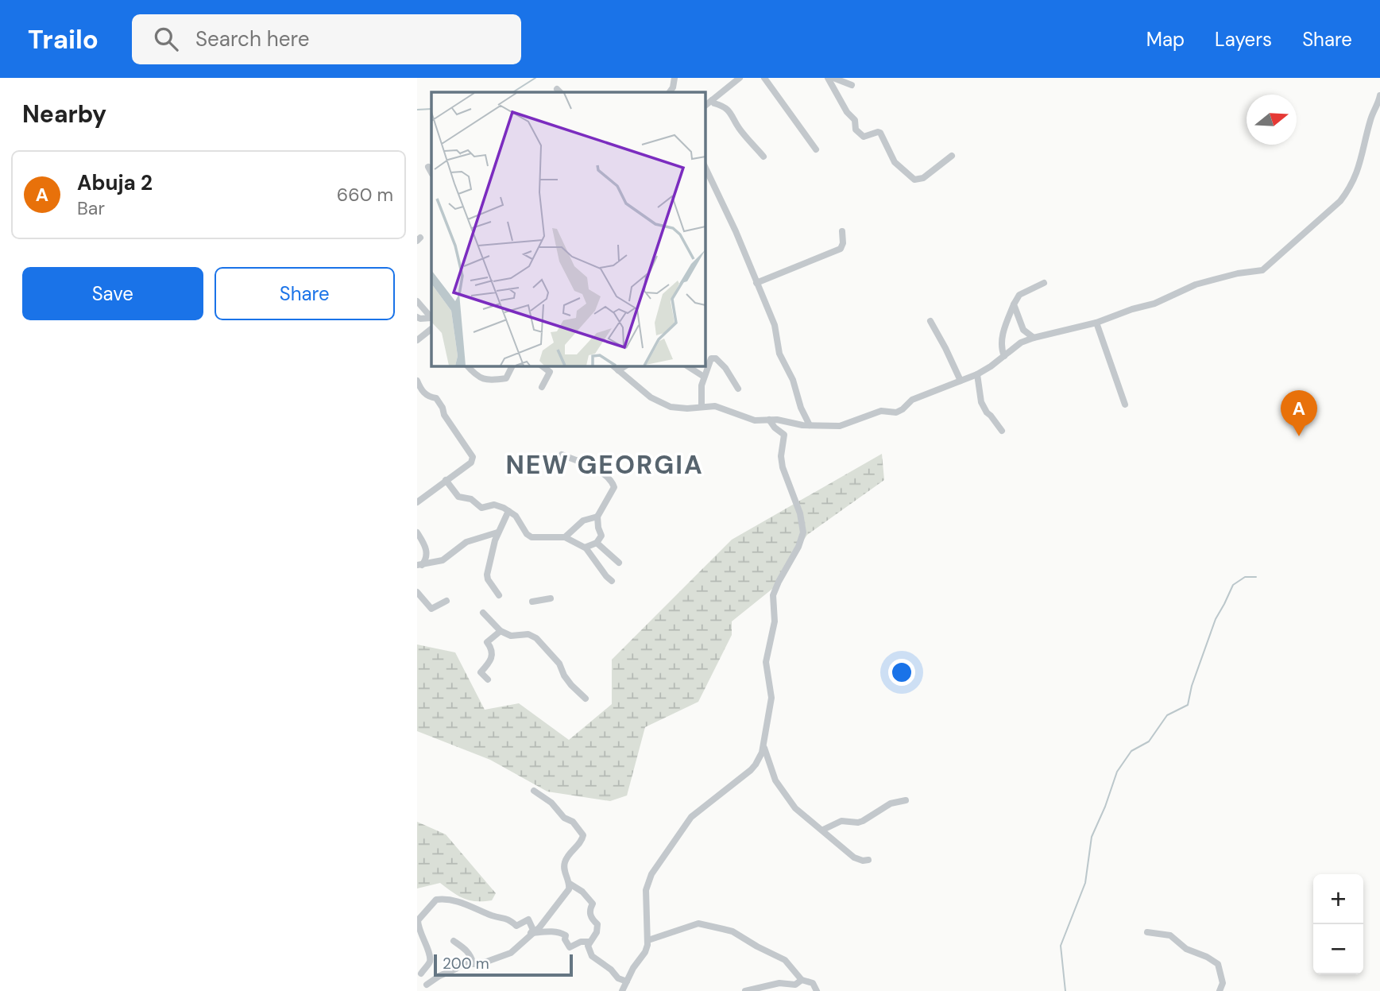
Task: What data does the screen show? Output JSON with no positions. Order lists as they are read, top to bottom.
{
  "districts": ["NEW GEORGIA"],
  "scale_bar": "200 m",
  "north": "right",
  "page": {
    "header": "Trailo",
    "search": "Search here",
    "nav": ["Map", "Layers", "Share"],
    "heading": "Nearby",
    "list": [
      {
        "mark": "A",
        "name": "Abuja 2",
        "note": "Bar",
        "value": "660 m"
      }
    ],
    "buttons": ["Save", "Share"],
    "pins": "A",
    "map_buttons": ["+", "−"],
    "scale": "200 m"
  }
}
